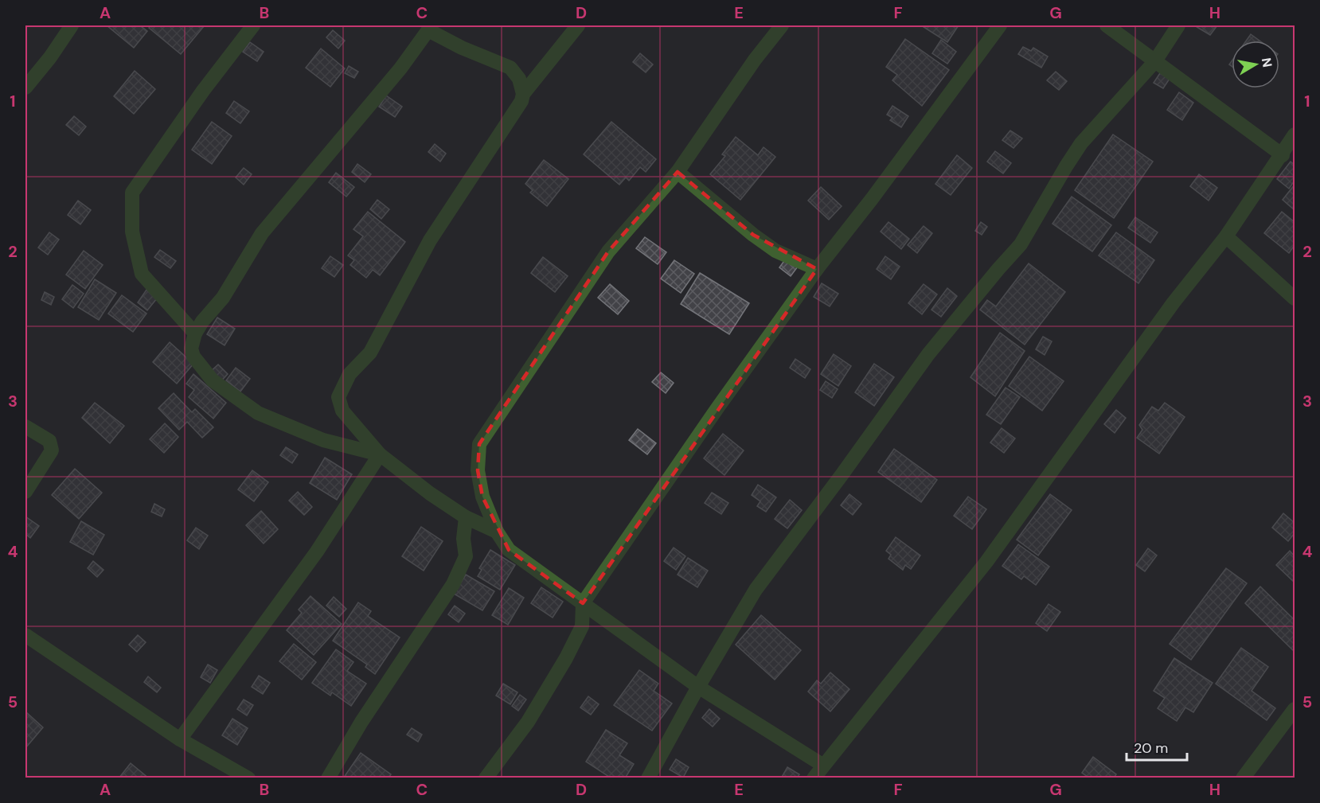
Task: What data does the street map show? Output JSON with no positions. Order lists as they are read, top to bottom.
{
  "scale_bar": "20 m",
  "north": "right",
  "grid": {
    "columns": [
      "A",
      "B",
      "C",
      "D",
      "E",
      "F",
      "G",
      "H"
    ],
    "rows": [
      "1",
      "2",
      "3",
      "4",
      "5"
    ]
  }
}
